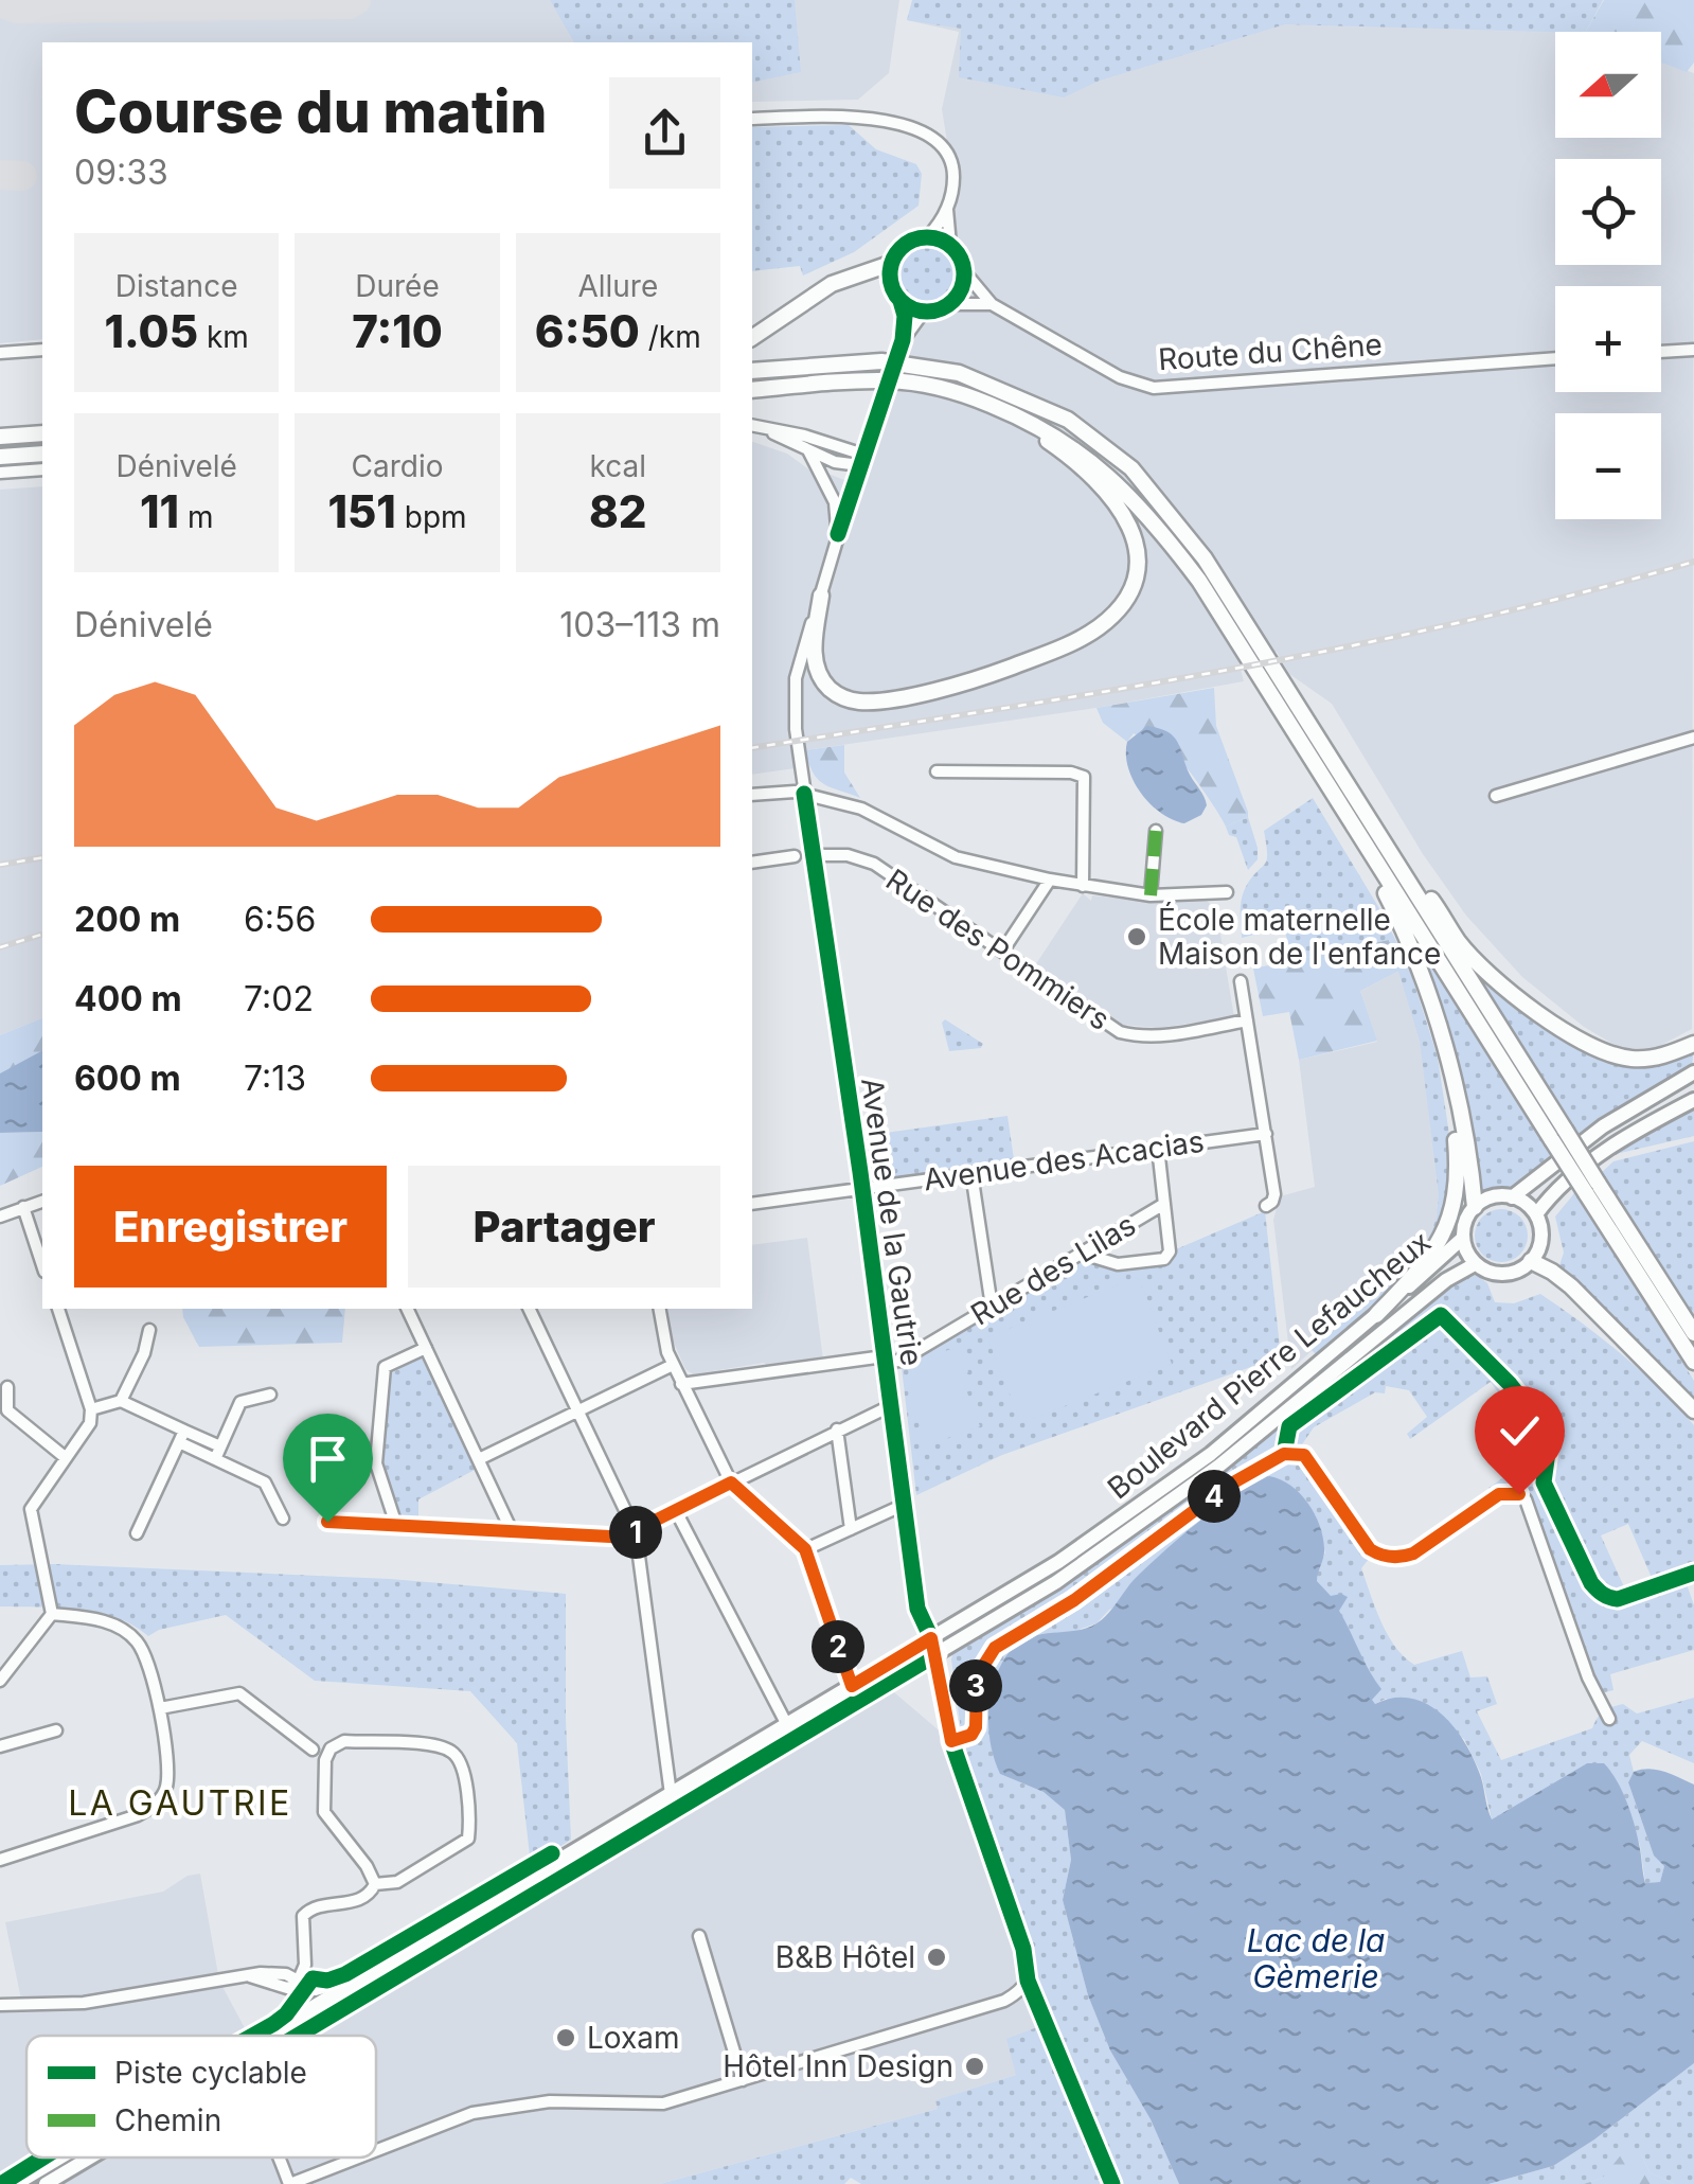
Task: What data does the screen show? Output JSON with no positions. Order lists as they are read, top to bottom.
{
  "streets": {
    "main road": ["Boulevard Pierre Lefaucheux"],
    "street": [
      "Route du Chêne",
      "Rue des Pommiers",
      "Avenue des Acacias",
      "Avenue de la Gautrie",
      "Rue des Lilas"
    ]
  },
  "crossings": [
    ["Route du Chêne", "Avenue de la Gautrie"],
    ["Rue des Pommiers", "Avenue de la Gautrie"],
    ["Avenue des Acacias", "Avenue de la Gautrie"],
    ["Avenue de la Gautrie", "Rue des Lilas"],
    ["Avenue de la Gautrie", "Boulevard Pierre Lefaucheux"]
  ],
  "districts": ["LA GAUTRIE"],
  "water": ["Lac de la Gèmerie"],
  "places": [
    "École maternelle Maison de l'enfance",
    "B&B Hôtel",
    "Loxam",
    "Hôtel Inn Design"
  ],
  "legend": ["Piste cyclable", "Chemin"],
  "north": "left",
  "page": {
    "map_buttons": ["+", "−"],
    "heading": ["Course du matin", "09:33"],
    "stats": [
      ["Distance", "1.05 km"],
      ["Durée", "7:10"],
      ["Allure", "6:50 /km"],
      ["Dénivelé", "11 m"],
      ["Cardio", "151 bpm"],
      ["kcal", "82"]
    ],
    "chart": ["Dénivelé", "103–113 m"],
    "list": [
      {
        "name": "200 m",
        "note": "6:56"
      },
      {
        "name": "400 m",
        "note": "7:02"
      },
      {
        "name": "600 m",
        "note": "7:13"
      }
    ],
    "buttons": ["Enregistrer", "Partager"],
    "pins": [
      "4",
      "1",
      "2",
      "3"
    ]
  }
}
